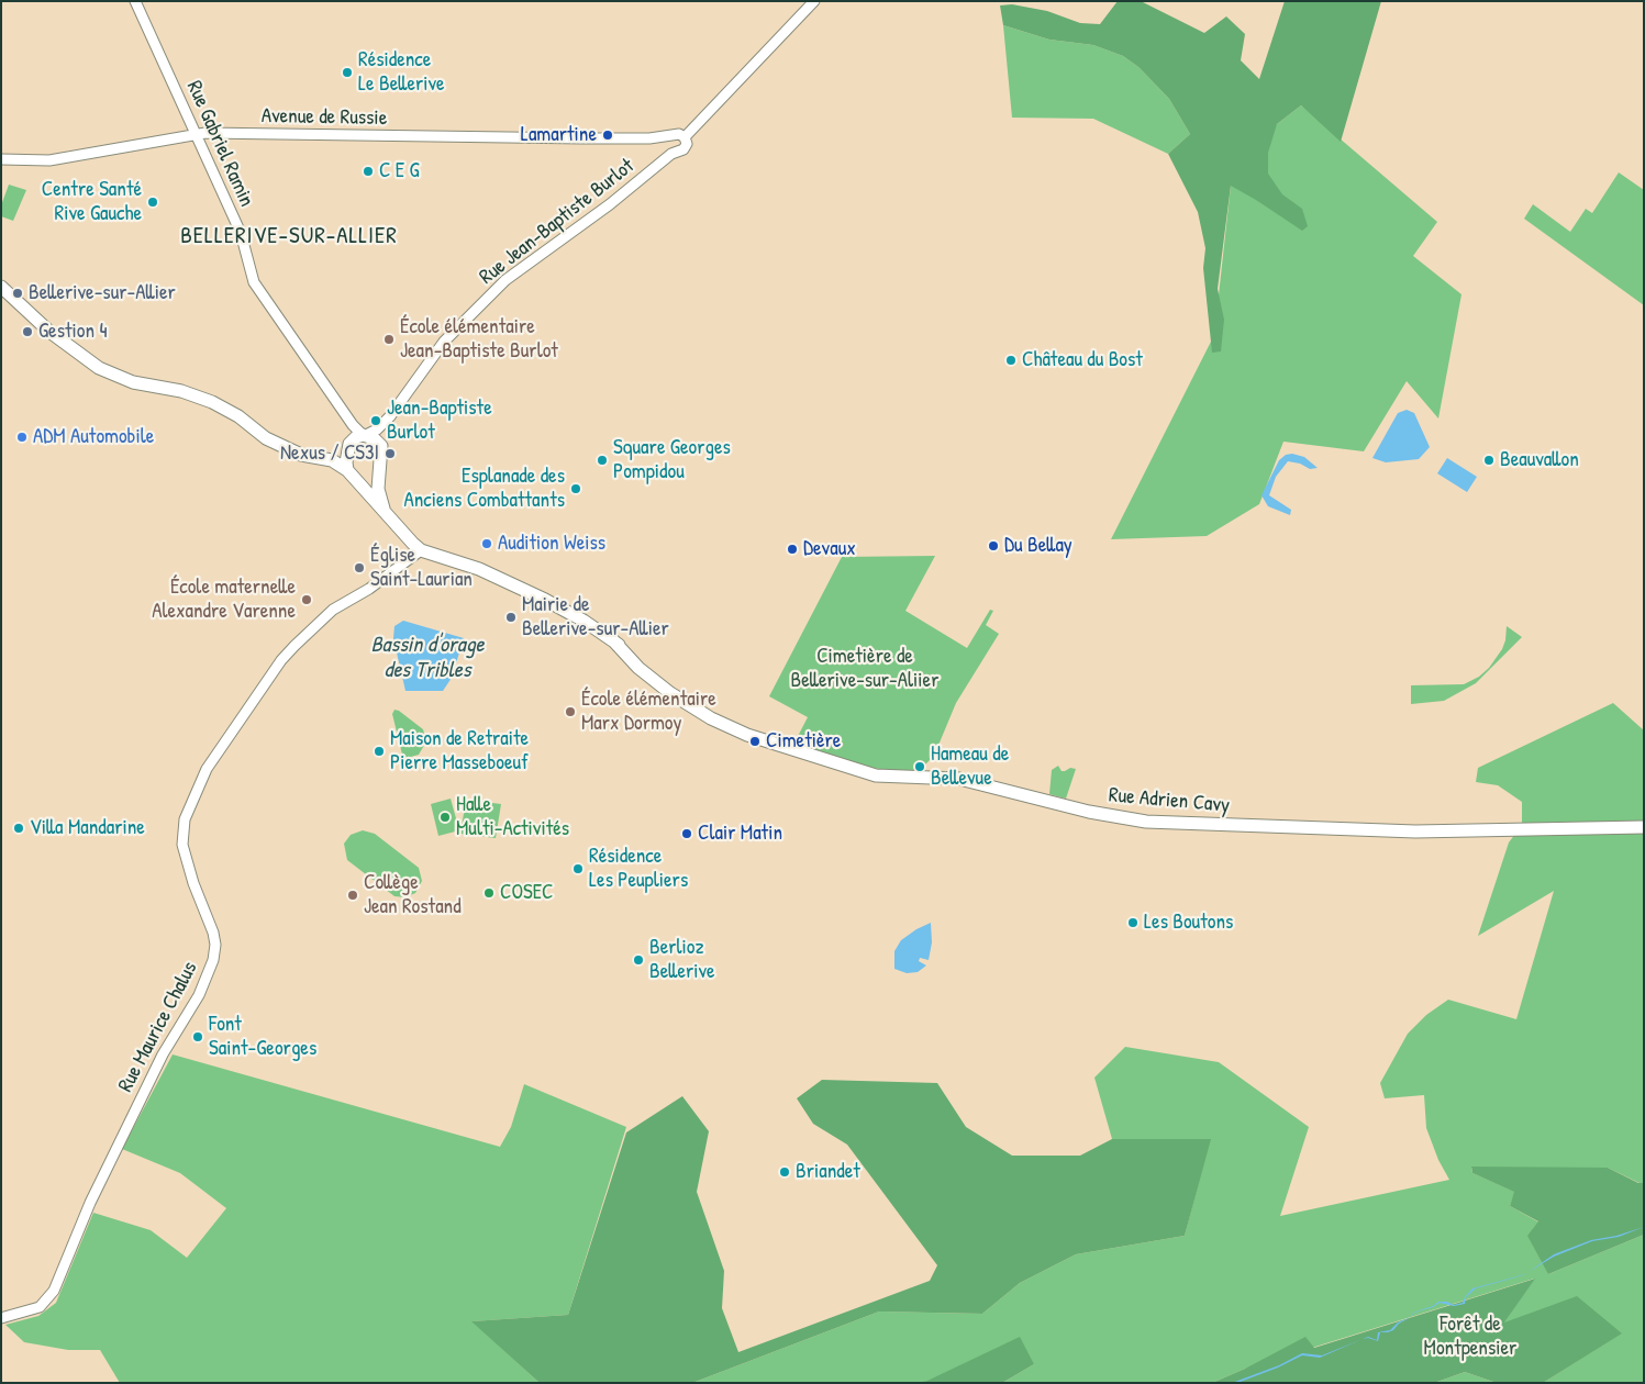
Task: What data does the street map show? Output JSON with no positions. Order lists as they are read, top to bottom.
{
  "streets": {
    "main road": ["Rue Adrien Cavy"],
    "street": [
      "Avenue de Russie",
      "Rue Gabriel Ramin",
      "Rue Jean-Baptiste Burlot",
      "Rue Maurice Chalus"
    ]
  },
  "crossings": [
    ["Avenue de Russie", "Rue Gabriel Ramin"],
    ["Avenue de Russie", "Rue Jean-Baptiste Burlot"],
    ["Rue Gabriel Ramin", "Rue Jean-Baptiste Burlot"],
    ["Rue Adrien Cavy", "Rue Maurice Chalus"]
  ],
  "districts": ["BELLERIVE-SUR-ALLIER"],
  "water": ["Bassin d'orage des Tribles"],
  "parks": ["Cimetière de Bellerive-sur-Aliier", "Forêt de Montpensier"],
  "places": [
    "Résidence Le Bellerive",
    "Lamartine",
    "C E G",
    "Centre Santé Rive Gauche",
    "Bellerive-sur-Allier",
    "Gestion 4",
    "École élémentaire Jean-Baptiste Burlot",
    "Château du Bost",
    "Jean-Baptiste Burlot",
    "ADM Automobile",
    "Nexus / CS3I",
    "Square Georges Pompidou",
    "Beauvallon",
    "Esplanade des Anciens Combattants",
    "Audition Weiss",
    "Du Bellay",
    "Devaux",
    "Église Saint-Laurian",
    "École maternelle Alexandre Varenne",
    "Mairie de Bellerive-sur-Allier",
    "École élémentaire Marx Dormoy",
    "Cimetière",
    "Maison de Retraite Pierre Masseboeuf",
    "Hameau de Bellevue",
    "Halle Multi-Activités",
    "Villa Mandarine",
    "Clair Matin",
    "Résidence Les Peupliers",
    "COSEC",
    "Collège Jean Rostand",
    "Les Boutons",
    "Berlioz Bellerive",
    "Font Saint-Georges",
    "Briandet"
  ]
}
